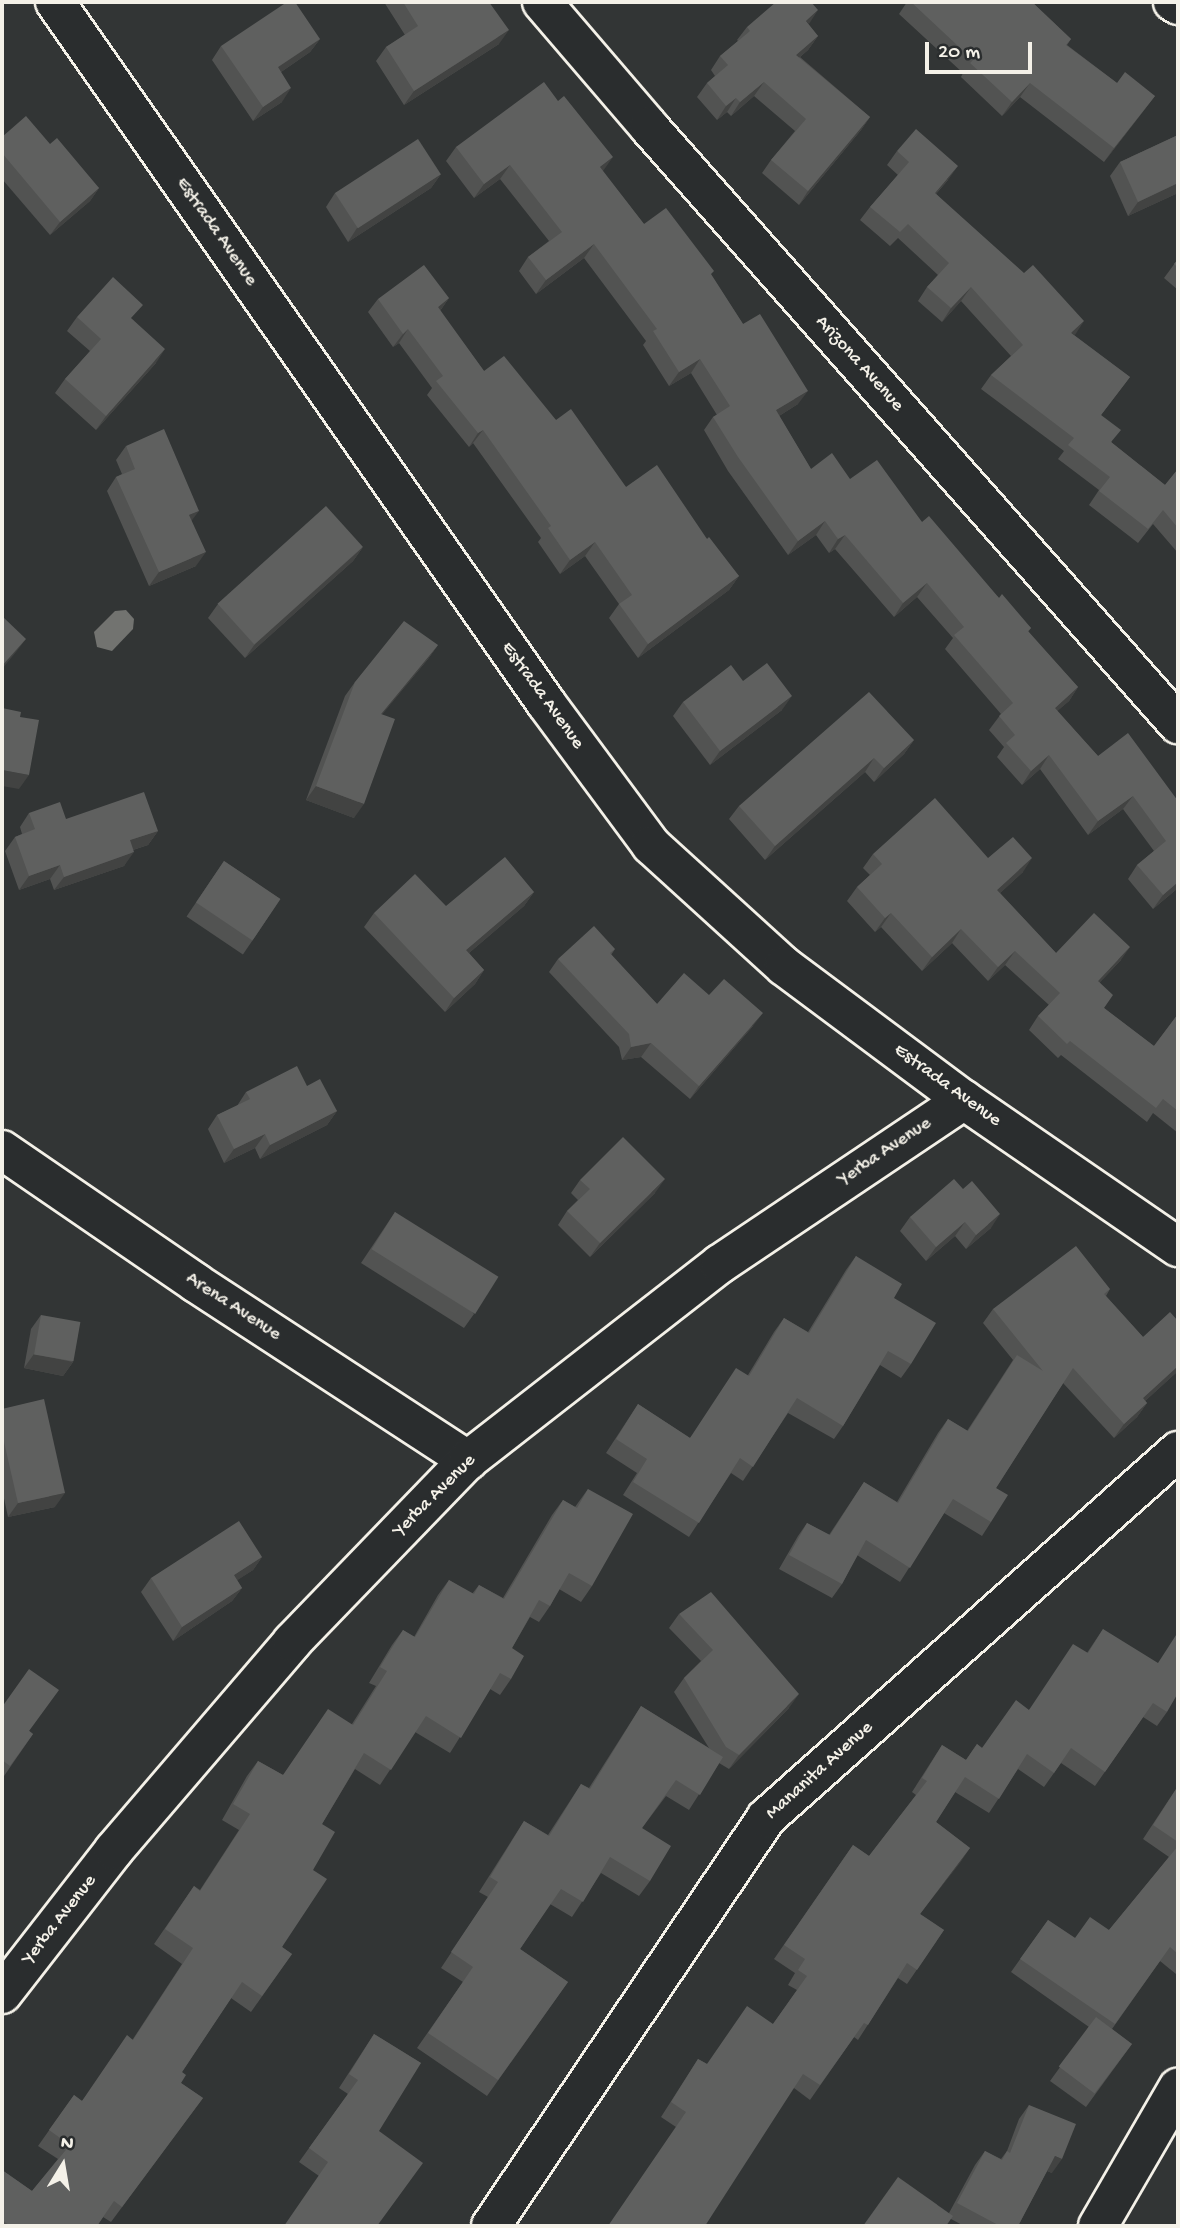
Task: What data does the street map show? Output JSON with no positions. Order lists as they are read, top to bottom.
{
  "streets": {
    "street": [
      "Estrada Avenue",
      "Arizona Avenue",
      "Yerba Avenue",
      "Arena Avenue",
      "Mananita Avenue"
    ]
  },
  "crossings": [
    ["Estrada Avenue", "Yerba Avenue"],
    ["Yerba Avenue", "Arena Avenue"]
  ],
  "scale_bar": "20 m",
  "north": "top"
}
